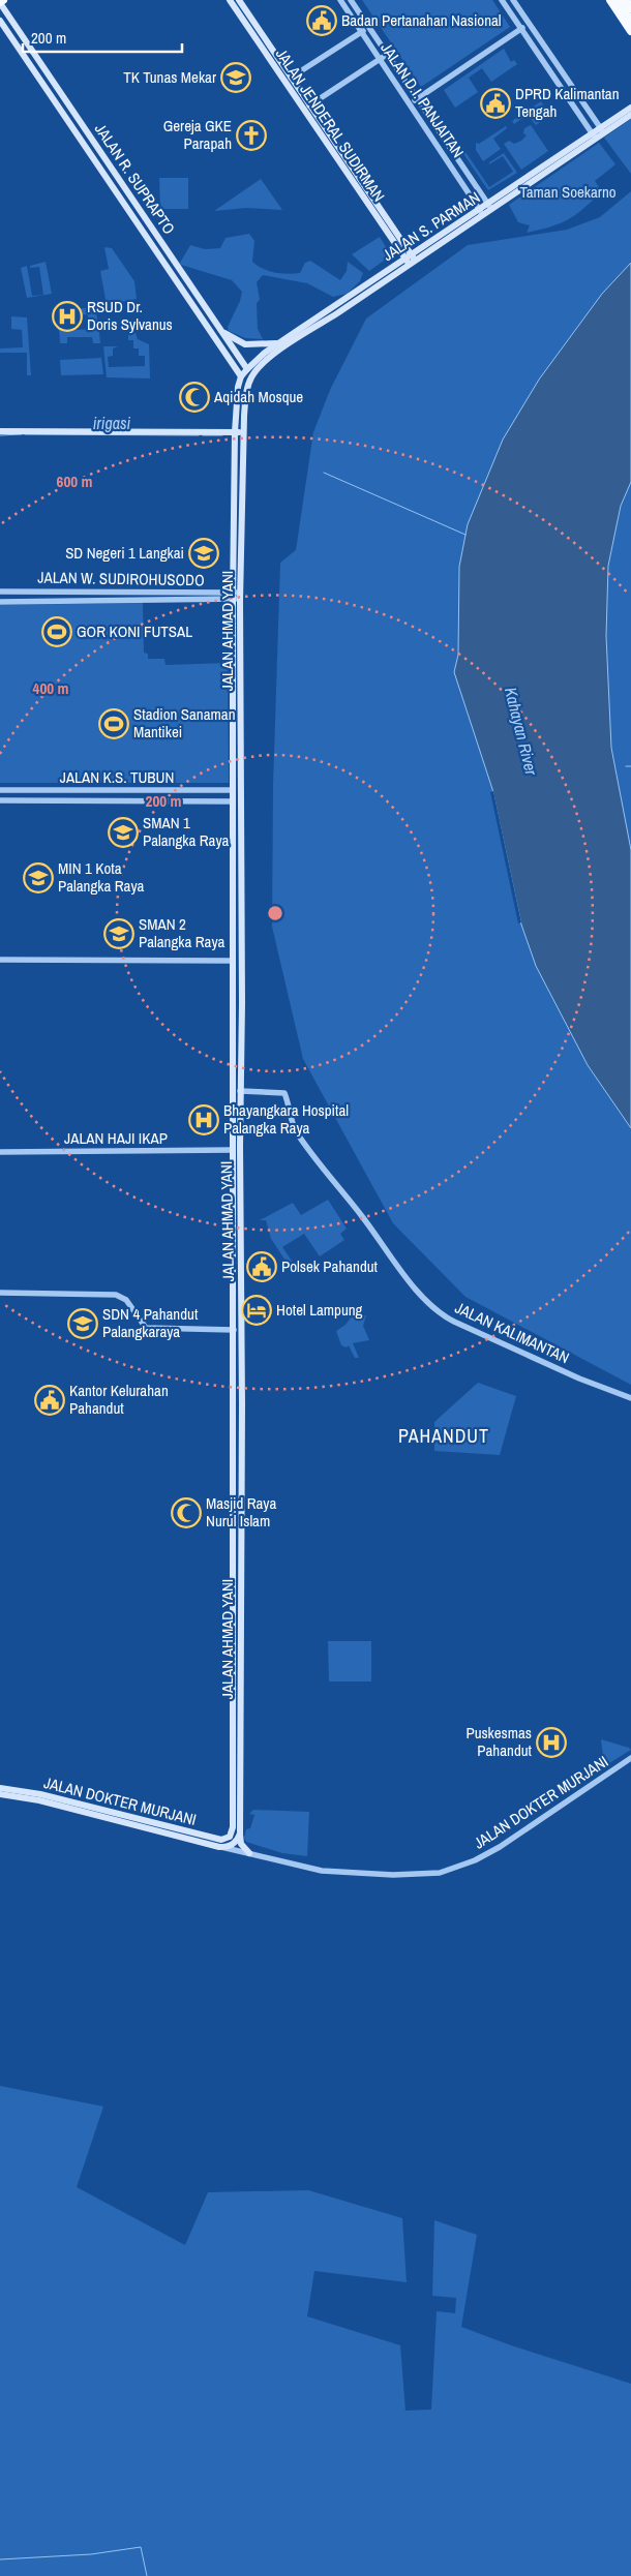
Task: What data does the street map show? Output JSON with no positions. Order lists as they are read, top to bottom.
{
  "streets": {
    "main road": [
      "JALAN JENDERAL SUDIRMAN",
      "JALAN R. SUPRAPTO",
      "JALAN S. PARMAN",
      "JALAN AHMAD YANI",
      "JALAN DOKTER MURJANI"
    ],
    "street": [
      "JALAN D.I. PANJAITAN",
      "JALAN W. SUDIROHUSODO",
      "JALAN K.S. TUBUN",
      "JALAN HAJI IKAP",
      "JALAN KALIMANTAN"
    ]
  },
  "crossings": [
    ["JALAN D.I. PANJAITAN", "JALAN S. PARMAN"],
    ["JALAN JENDERAL SUDIRMAN", "JALAN S. PARMAN"],
    ["JALAN R. SUPRAPTO", "JALAN S. PARMAN"],
    ["JALAN R. SUPRAPTO", "JALAN AHMAD YANI"],
    ["JALAN S. PARMAN", "JALAN AHMAD YANI"],
    ["JALAN W. SUDIROHUSODO", "JALAN AHMAD YANI"],
    ["JALAN AHMAD YANI", "JALAN K.S. TUBUN"],
    ["JALAN AHMAD YANI", "JALAN HAJI IKAP"],
    ["JALAN AHMAD YANI", "JALAN KALIMANTAN"],
    ["JALAN AHMAD YANI", "JALAN DOKTER MURJANI"]
  ],
  "districts": ["PAHANDUT"],
  "water": ["irigasi", "Kahayan River"],
  "parks": ["Taman Soekarno"],
  "places": {
    "public building": [
      "Badan Pertanahan Nasional",
      "DPRD Kalimantan Tengah",
      "Polsek Pahandut",
      "Kantor Kelurahan Pahandut"
    ],
    "school or university": [
      "TK Tunas Mekar",
      "SD Negeri 1 Langkai",
      "SMAN 1 Palangka Raya",
      "MIN 1 Kota Palangka Raya",
      "SMAN 2 Palangka Raya",
      "SDN 4 Pahandut Palangkaraya"
    ],
    "church": ["Gereja GKE Parapah"],
    "hospital": ["RSUD Dr. Doris Sylvanus", "Bhayangkara Hospital Palangka Raya", "Puskesmas Pahandut"],
    "mosque": ["Aqidah Mosque", "Masjid Raya Nurul Islam"],
    "sports": ["GOR KONI FUTSAL", "Stadion Sanaman Mantikei"],
    "hotel": ["Hotel Lampung"]
  },
  "scale_bar": "200 m",
  "rings": ["600 m", "400 m", "200 m"]
}
